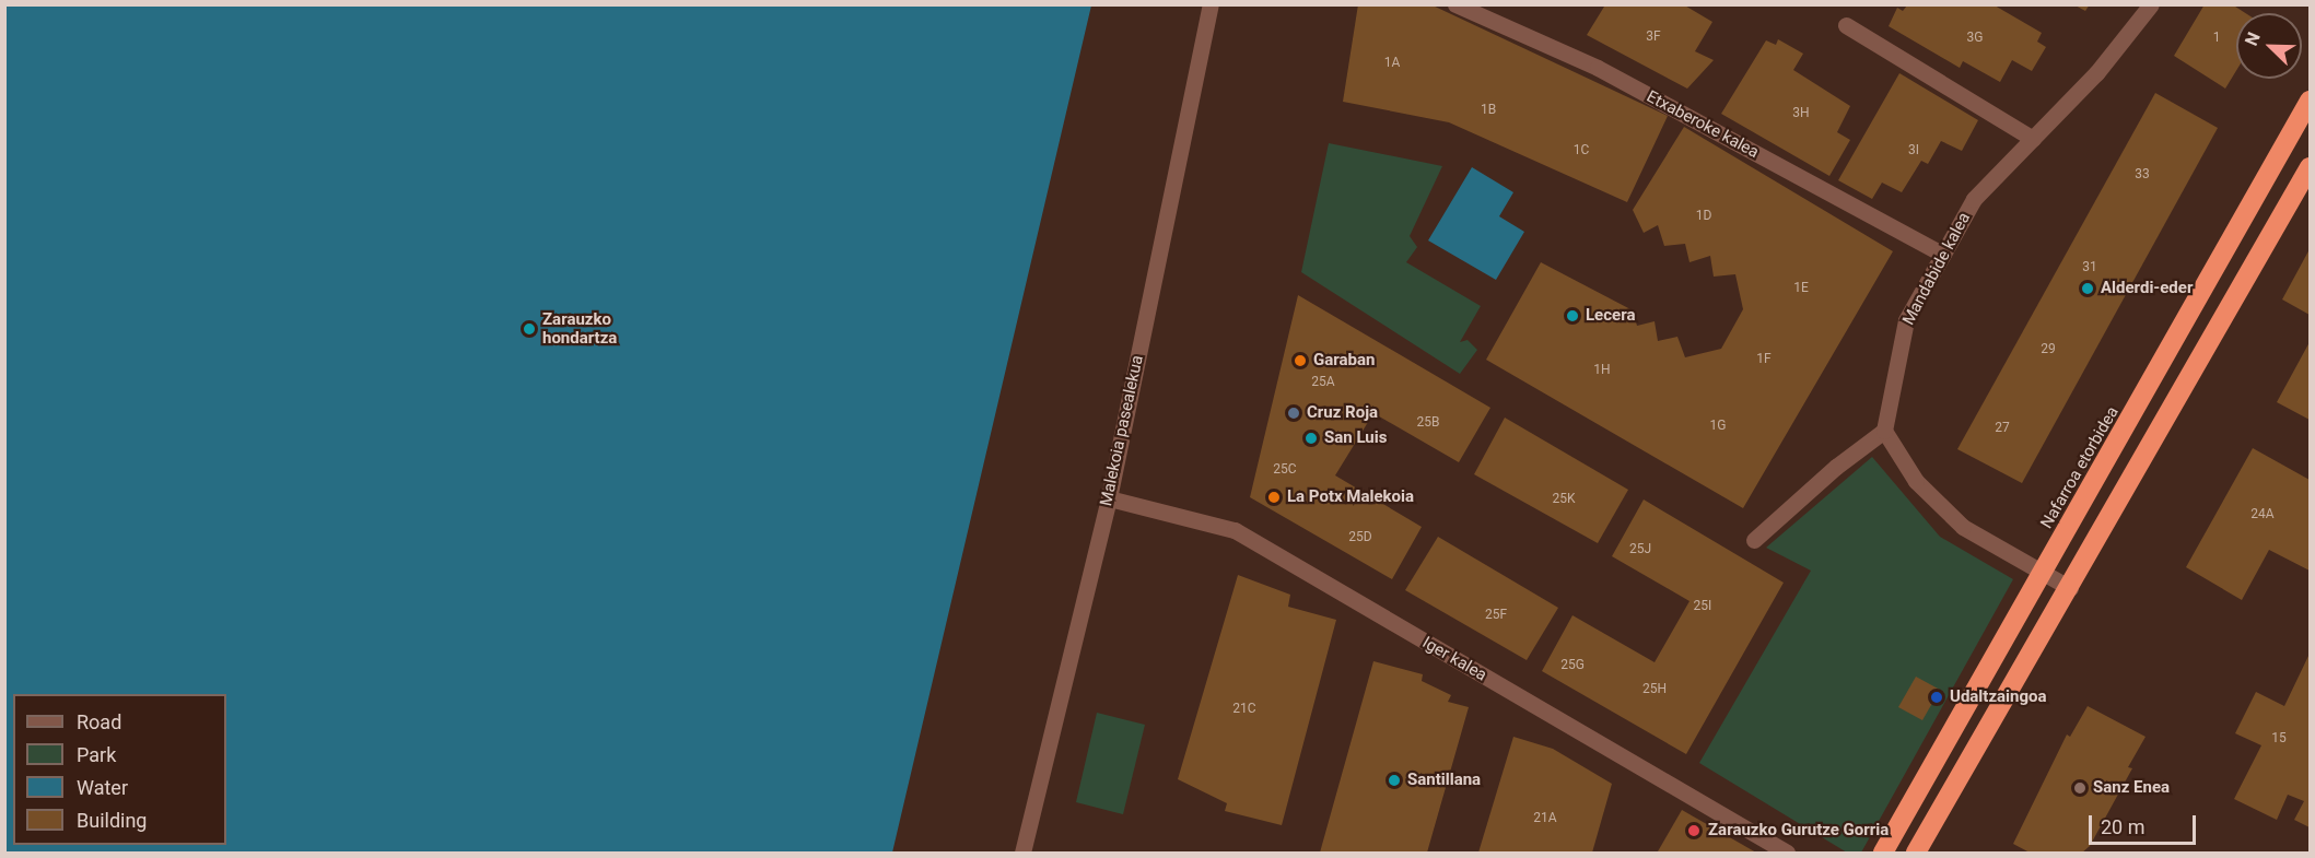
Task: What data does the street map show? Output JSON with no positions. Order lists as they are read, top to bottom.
{
  "streets": {
    "highway": ["Nafarroa etorbidea"],
    "street": [
      "Etxaberoke kalea",
      "Mandabide kalea",
      "Malekoia pasealekua",
      "Iger kalea"
    ]
  },
  "crossings": [
    ["Etxaberoke kalea", "Mandabide kalea"],
    ["Malekoia pasealekua", "Iger kalea"]
  ],
  "places": [
    "Alderdi-eder",
    "Lecera",
    "Zarauzko hondartza",
    "Garaban",
    "Cruz Roja",
    "San Luis",
    "La Potx Malekoia",
    "Udaltzaingoa",
    "Santillana",
    "Sanz Enea",
    "Zarauzko Gurutze Gorria"
  ],
  "house_numbers": [
    "3F",
    "3G",
    "1",
    "1A",
    "1B",
    "3H",
    "1C",
    "3I",
    "33",
    "1D",
    "31",
    "1E",
    "29",
    "1F",
    "1H",
    "25A",
    "25B",
    "1G",
    "27",
    "25C",
    "25K",
    "24A",
    "25D",
    "25J",
    "25I",
    "25F",
    "25G",
    "25H",
    "21C",
    "15",
    "21A"
  ],
  "legend": [
    "Road",
    "Park",
    "Water",
    "Building"
  ],
  "scale_bar": "20 m",
  "north": "top left"
}
